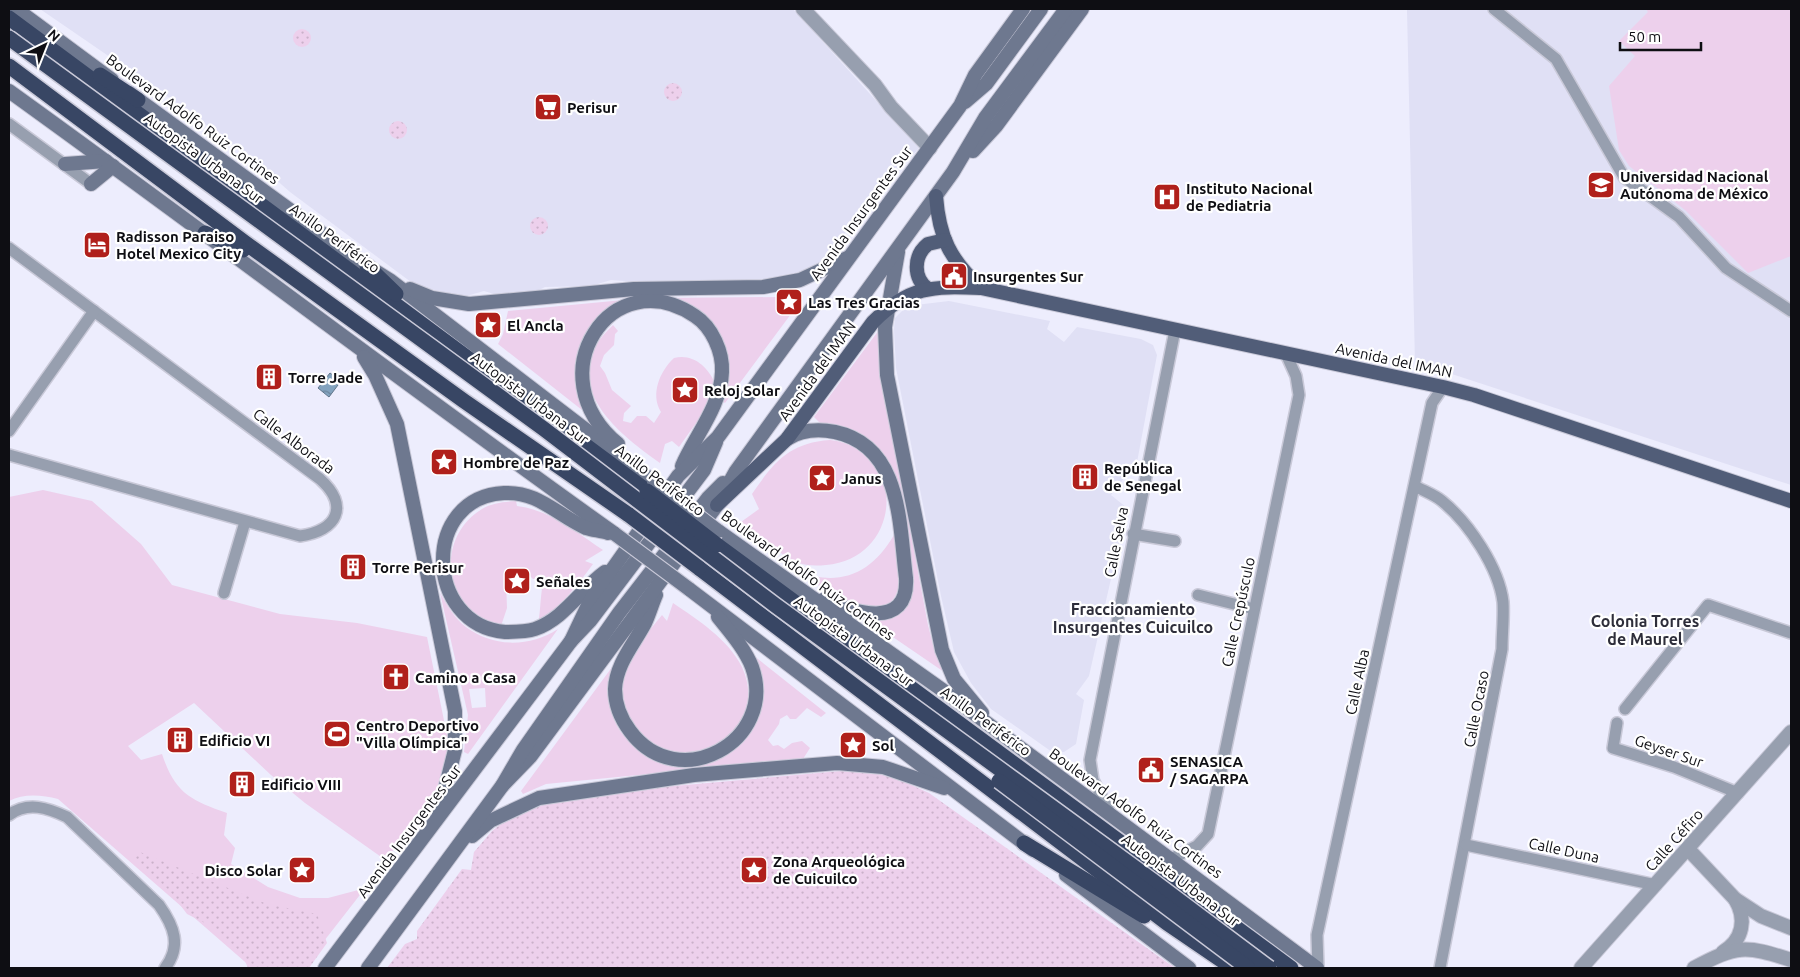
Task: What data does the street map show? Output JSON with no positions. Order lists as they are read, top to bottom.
{
  "streets": {
    "highway": ["Autopista Urbana Sur", "Anillo Periférico"],
    "main road": ["Boulevard Adolfo Ruiz Cortines", "Avenida Insurgentes Sur", "Avenida del IMAN"],
    "street": [
      "Calle Alborada",
      "Calle Selva",
      "Calle Crepúsculo",
      "Calle Alba",
      "Calle Ocaso",
      "Geyser Sur",
      "Calle Céfiro",
      "Calle Duna"
    ]
  },
  "crossings": [
    ["Boulevard Adolfo Ruiz Cortines", "Anillo Periférico"],
    ["Boulevard Adolfo Ruiz Cortines", "Calle Selva"],
    ["Boulevard Adolfo Ruiz Cortines", "Calle Crepúsculo"],
    ["Boulevard Adolfo Ruiz Cortines", "Calle Alba"],
    ["Avenida del IMAN", "Calle Selva"],
    ["Avenida del IMAN", "Calle Crepúsculo"],
    ["Avenida del IMAN", "Calle Alba"],
    ["Calle Alba", "Calle Ocaso"],
    ["Calle Ocaso", "Calle Duna"],
    ["Geyser Sur", "Calle Céfiro"],
    ["Calle Céfiro", "Calle Duna"]
  ],
  "districts": ["Fraccionamiento Insurgentes Cuicuilco", "Colonia Torres de Maurel"],
  "places": {
    "supermarket": ["Perisur"],
    "school or university": ["Universidad Nacional Autónoma de México"],
    "hospital": ["Instituto Nacional de Pediatria"],
    "hotel": ["Radisson Paraiso Hotel Mexico City"],
    "public building": ["Insurgentes Sur", "SENASICA / SAGARPA"],
    "place": [
      "Las Tres Gracias",
      "El Ancla",
      "Reloj Solar",
      "Hombre de Paz",
      "Janus",
      "Señales",
      "Sol",
      "Disco Solar",
      "Zona Arqueológica de Cuicuilco"
    ],
    "building": [
      "Torre Jade",
      "República de Senegal",
      "Torre Perisur",
      "Edificio VI",
      "Edificio VIII"
    ],
    "church": ["Camino a Casa"],
    "sports": ["Centro Deportivo \"Villa Olímpica\""]
  },
  "scale_bar": "50 m",
  "north": "top right"
}
